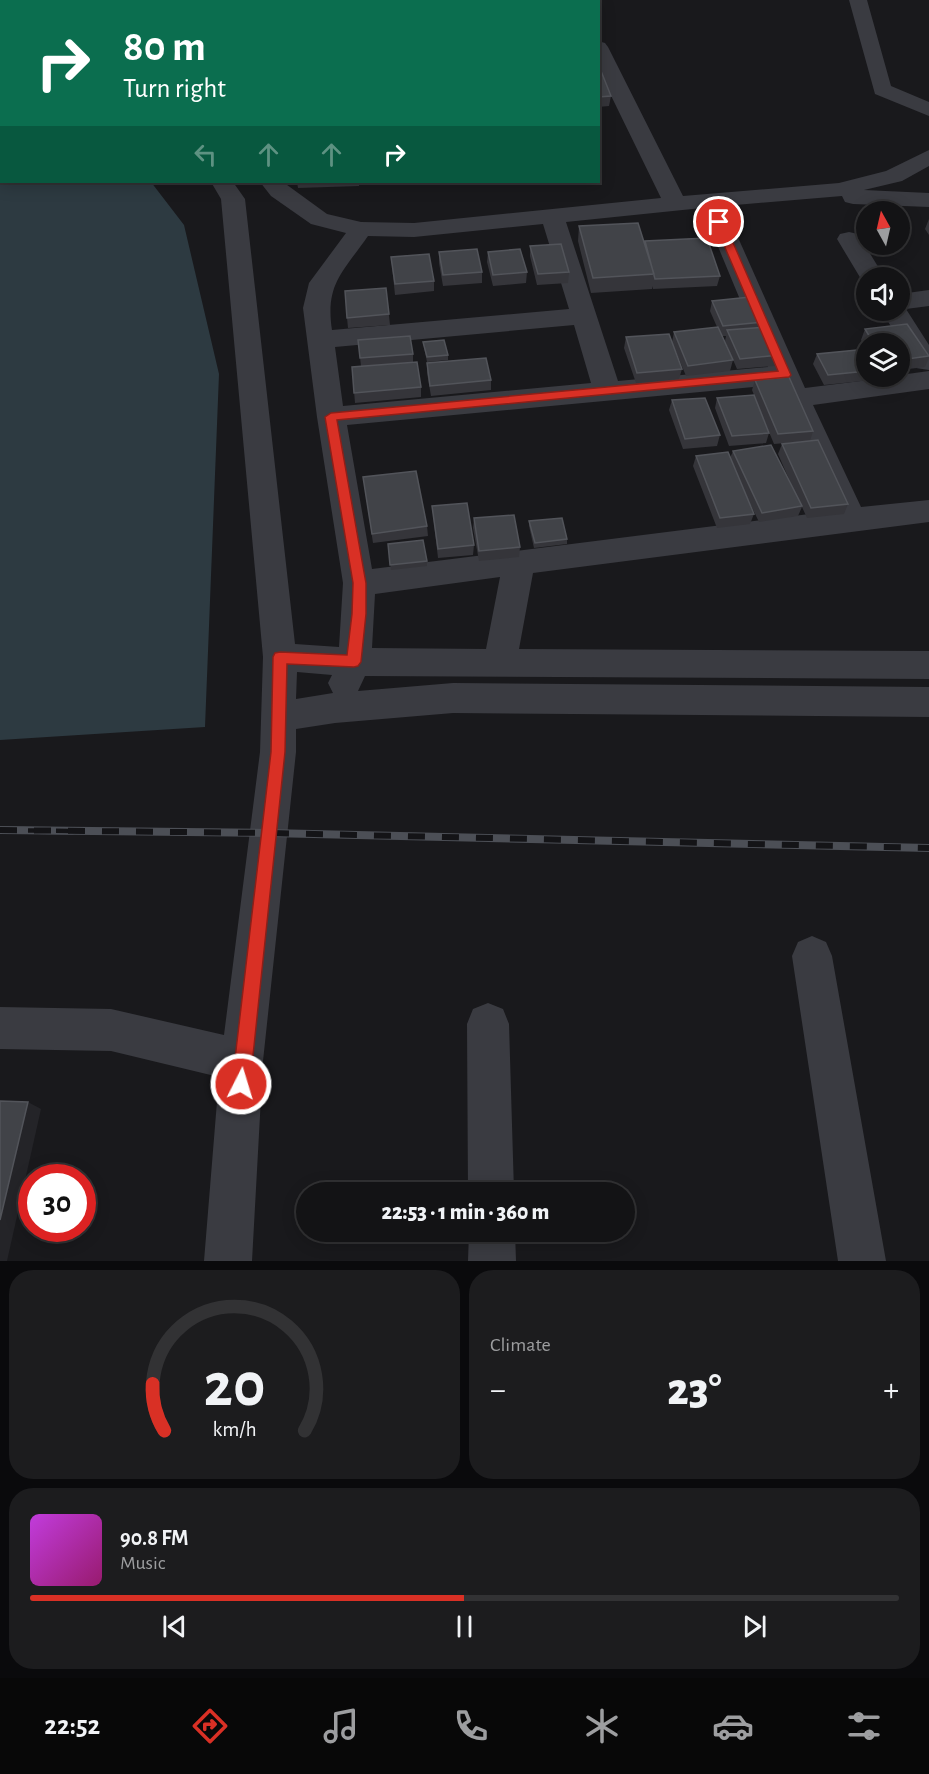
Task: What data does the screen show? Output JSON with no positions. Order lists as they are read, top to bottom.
{
  "north": "top",
  "page": {
    "turn": ["80 m", "Turn right"],
    "limit": "30",
    "trip": "22:53 · 1 min · 360 m",
    "tile": "Climate",
    "heat": ["−", "23°", "+"],
    "song": ["90.8 FM", "Music"],
    "tabs": "22:52",
    "gauge": ["20", "km/h"]
  }
}
